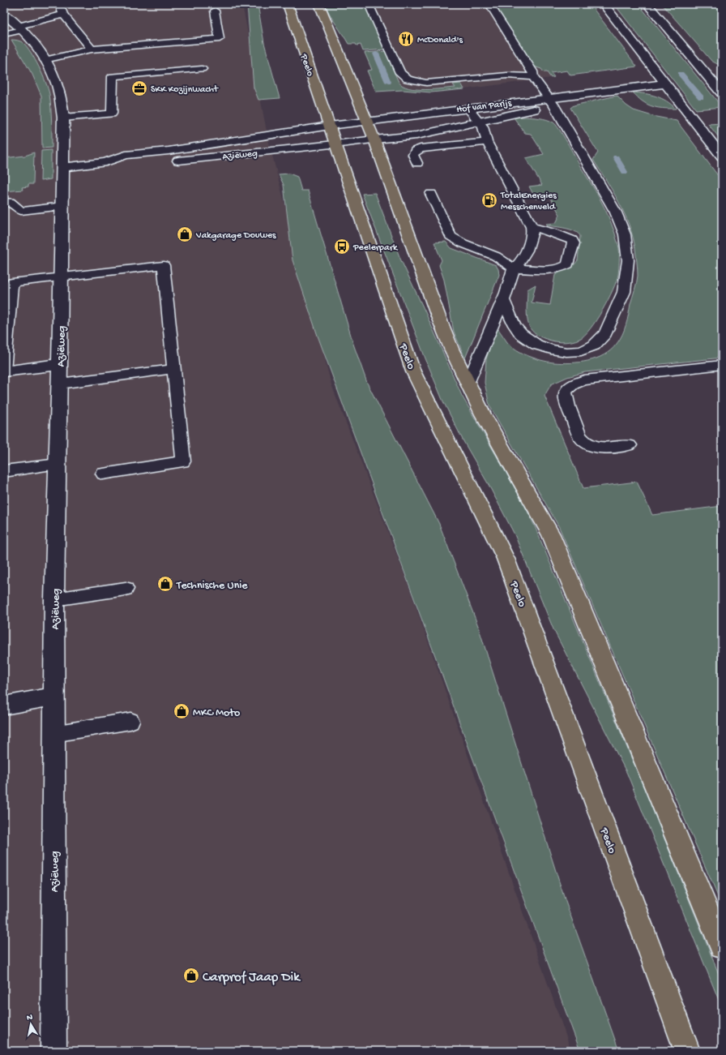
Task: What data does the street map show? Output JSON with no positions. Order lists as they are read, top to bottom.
{
  "streets": {
    "main road": ["Peelo"],
    "street": ["Hof van Parijs", "Aziëweg"]
  },
  "crossings": [
    ["Peelo", "Aziëweg"]
  ],
  "places": {
    "restaurant": ["McDonald's"],
    "office": ["SKK Kozijnwacht"],
    "fuel station": ["TotalEnergies Messchenveld"],
    "shop": [
      "Vakgarage Douwes",
      "Technische Unie",
      "MKC Moto",
      "Carprof Jaap Dik"
    ],
    "bus stop": ["Peelerpark"]
  },
  "north": "top"
}
